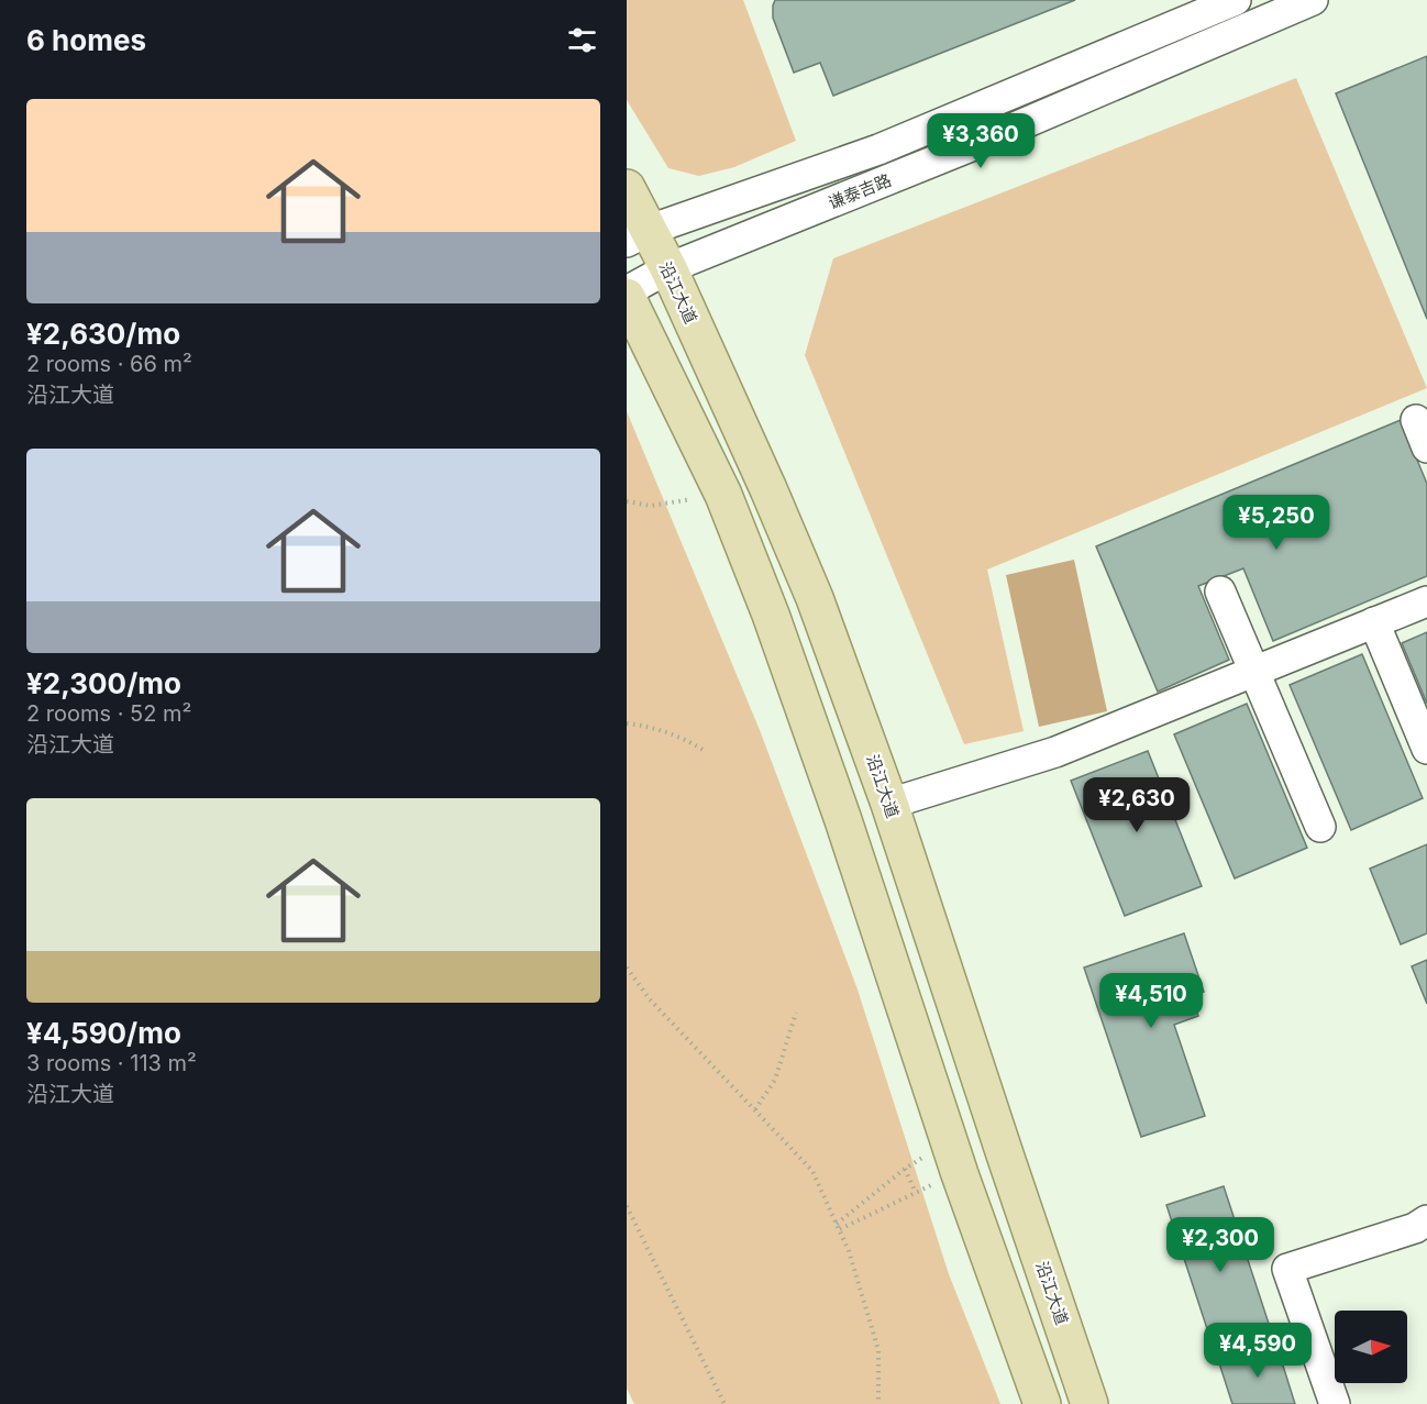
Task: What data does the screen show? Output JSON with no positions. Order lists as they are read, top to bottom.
{
  "streets": {
    "main road": ["沿江大道"],
    "street": ["谦泰吉路"]
  },
  "crossings": [
    ["谦泰吉路", "沿江大道"]
  ],
  "north": "right",
  "page": {
    "heading": "6 homes",
    "list": [
      {
        "name": "¥2,630/mo",
        "note": "2 rooms · 66 m² · 沿江大道"
      },
      {
        "name": "¥2,300/mo",
        "note": "2 rooms · 52 m² · 沿江大道"
      },
      {
        "name": "¥4,590/mo",
        "note": "3 rooms · 113 m² · 沿江大道"
      }
    ],
    "price": [
      "¥3,360",
      "¥5,250",
      "¥2,630",
      "¥4,510",
      "¥2,300",
      "¥4,590"
    ]
  }
}
